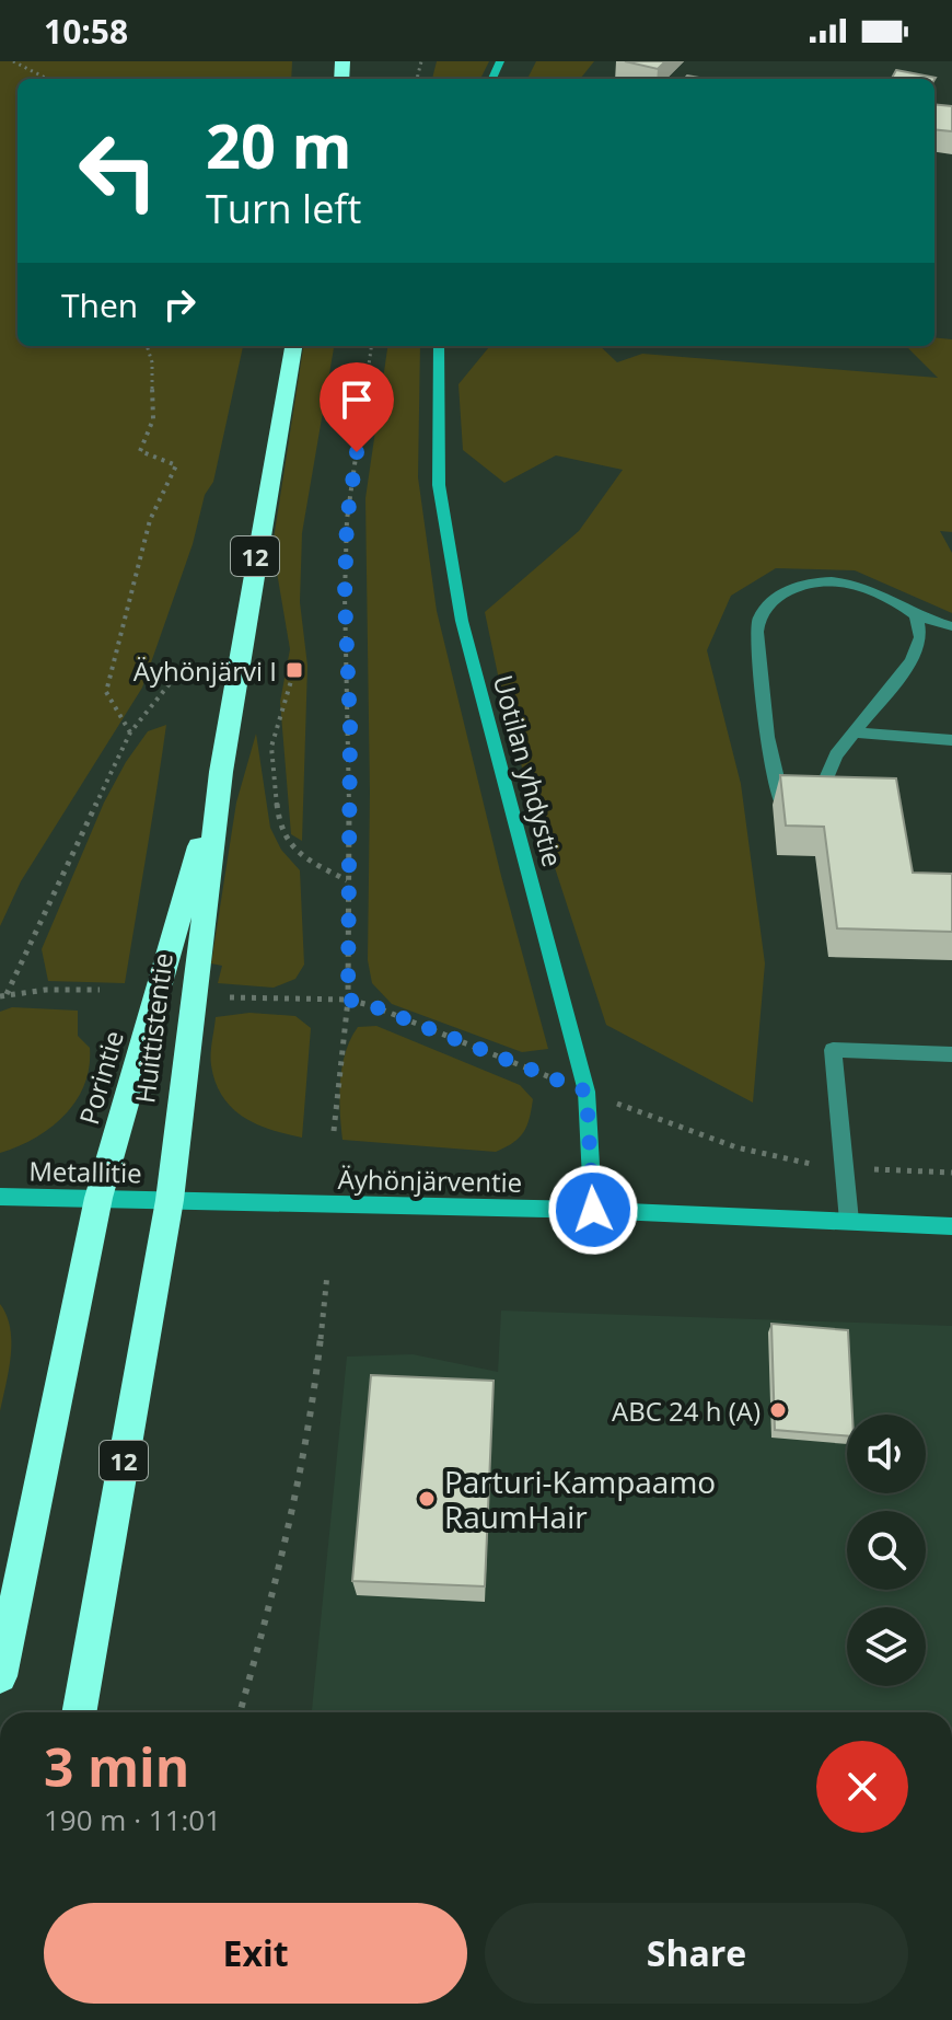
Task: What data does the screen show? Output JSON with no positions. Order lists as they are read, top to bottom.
{
  "streets": {
    "highway": ["12", "Huittistentie", "Porintie"],
    "main road": ["Uotilan yhdystie", "Metallitie", "Äyhönjärventie"]
  },
  "crossings": [
    ["12", "Porintie"],
    ["12", "Metallitie"],
    ["Uotilan yhdystie", "Äyhönjärventie"],
    ["Huittistentie", "Porintie"],
    ["Huittistentie", "Metallitie"],
    ["Huittistentie", "Äyhönjärventie"],
    ["Porintie", "Metallitie"],
    ["Metallitie", "Äyhönjärventie"]
  ],
  "places": {
    "transit": ["Äyhönjärvi I"],
    "other": ["ABC 24 h (A)", "Parturi-Kampaamo RaumHair"]
  },
  "page": {
    "status": "10:58",
    "turn": ["20 m", "Turn left"],
    "then": "Then",
    "heading": ["3 min", "190 m · 11:01"],
    "buttons": ["Exit", "Share"]
  }
}
